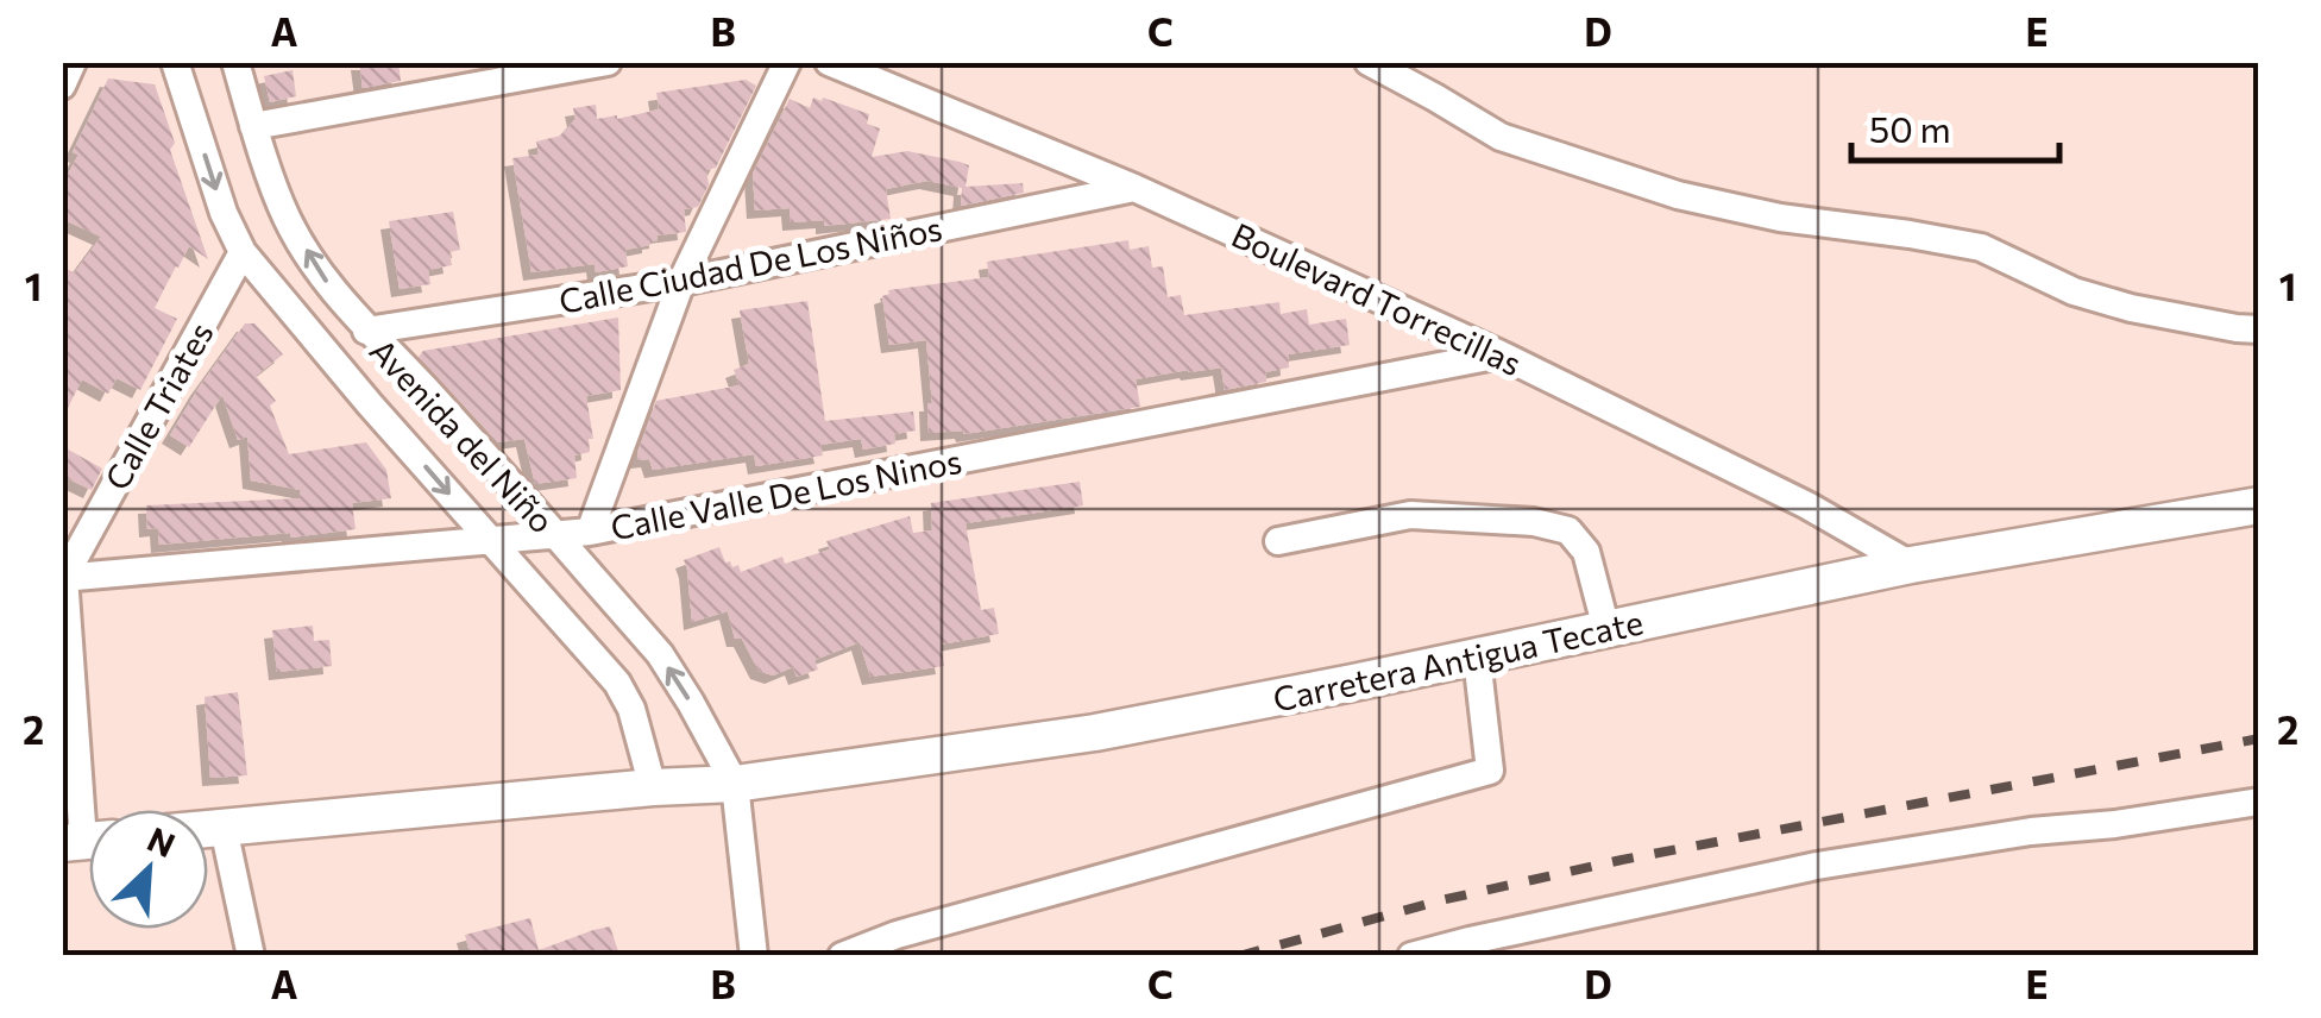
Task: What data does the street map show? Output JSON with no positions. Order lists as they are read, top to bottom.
{
  "streets": {
    "main road": ["Carretera Antigua Tecate"],
    "street": [
      "Calle Ciudad De Los Niños",
      "Boulevard Torrecillas",
      "Calle Triates",
      "Avenida del Niño",
      "Calle Valle De Los Ninos"
    ]
  },
  "crossings": [
    ["Calle Ciudad De Los Niños", "Boulevard Torrecillas"],
    ["Calle Ciudad De Los Niños", "Avenida del Niño"],
    ["Boulevard Torrecillas", "Calle Valle De Los Ninos"],
    ["Boulevard Torrecillas", "Carretera Antigua Tecate"],
    ["Calle Triates", "Avenida del Niño"],
    ["Calle Triates", "Calle Valle De Los Ninos"],
    ["Avenida del Niño", "Calle Valle De Los Ninos"],
    ["Avenida del Niño", "Carretera Antigua Tecate"]
  ],
  "scale_bar": "50 m",
  "north": "top right",
  "grid": {
    "columns": [
      "A",
      "B",
      "C",
      "D",
      "E"
    ],
    "rows": ["1", "2"]
  }
}
